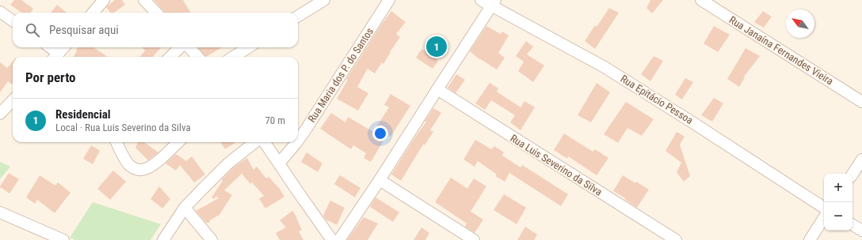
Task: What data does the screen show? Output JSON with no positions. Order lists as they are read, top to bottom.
{
  "streets": {
    "street": [
      "Rua Janaína Fernandes Vieira",
      "Rua Maria dos P. do Santos",
      "Rua Epitácio Pessoa",
      "Rua Luis Severino da Silva"
    ]
  },
  "north": "top left",
  "page": {
    "search": "Pesquisar aqui",
    "pins": "1",
    "heading": "Por perto",
    "list": [
      {
        "mark": "1",
        "name": "Residencial",
        "note": "Local · Rua Luis Severino da Silva",
        "value": "70 m"
      }
    ],
    "map_buttons": ["+", "−"]
  }
}
